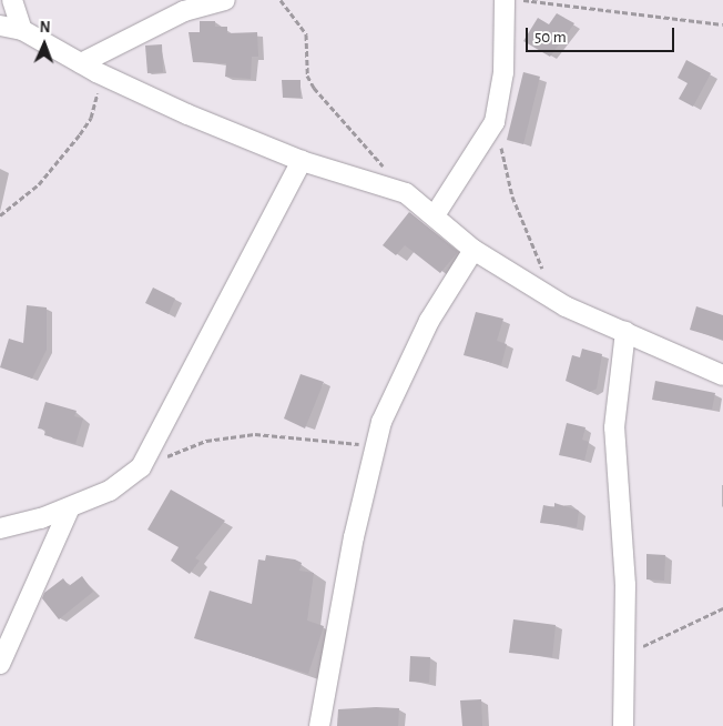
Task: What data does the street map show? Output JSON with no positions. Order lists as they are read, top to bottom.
{
  "scale_bar": "50 m",
  "north": "top"
}
